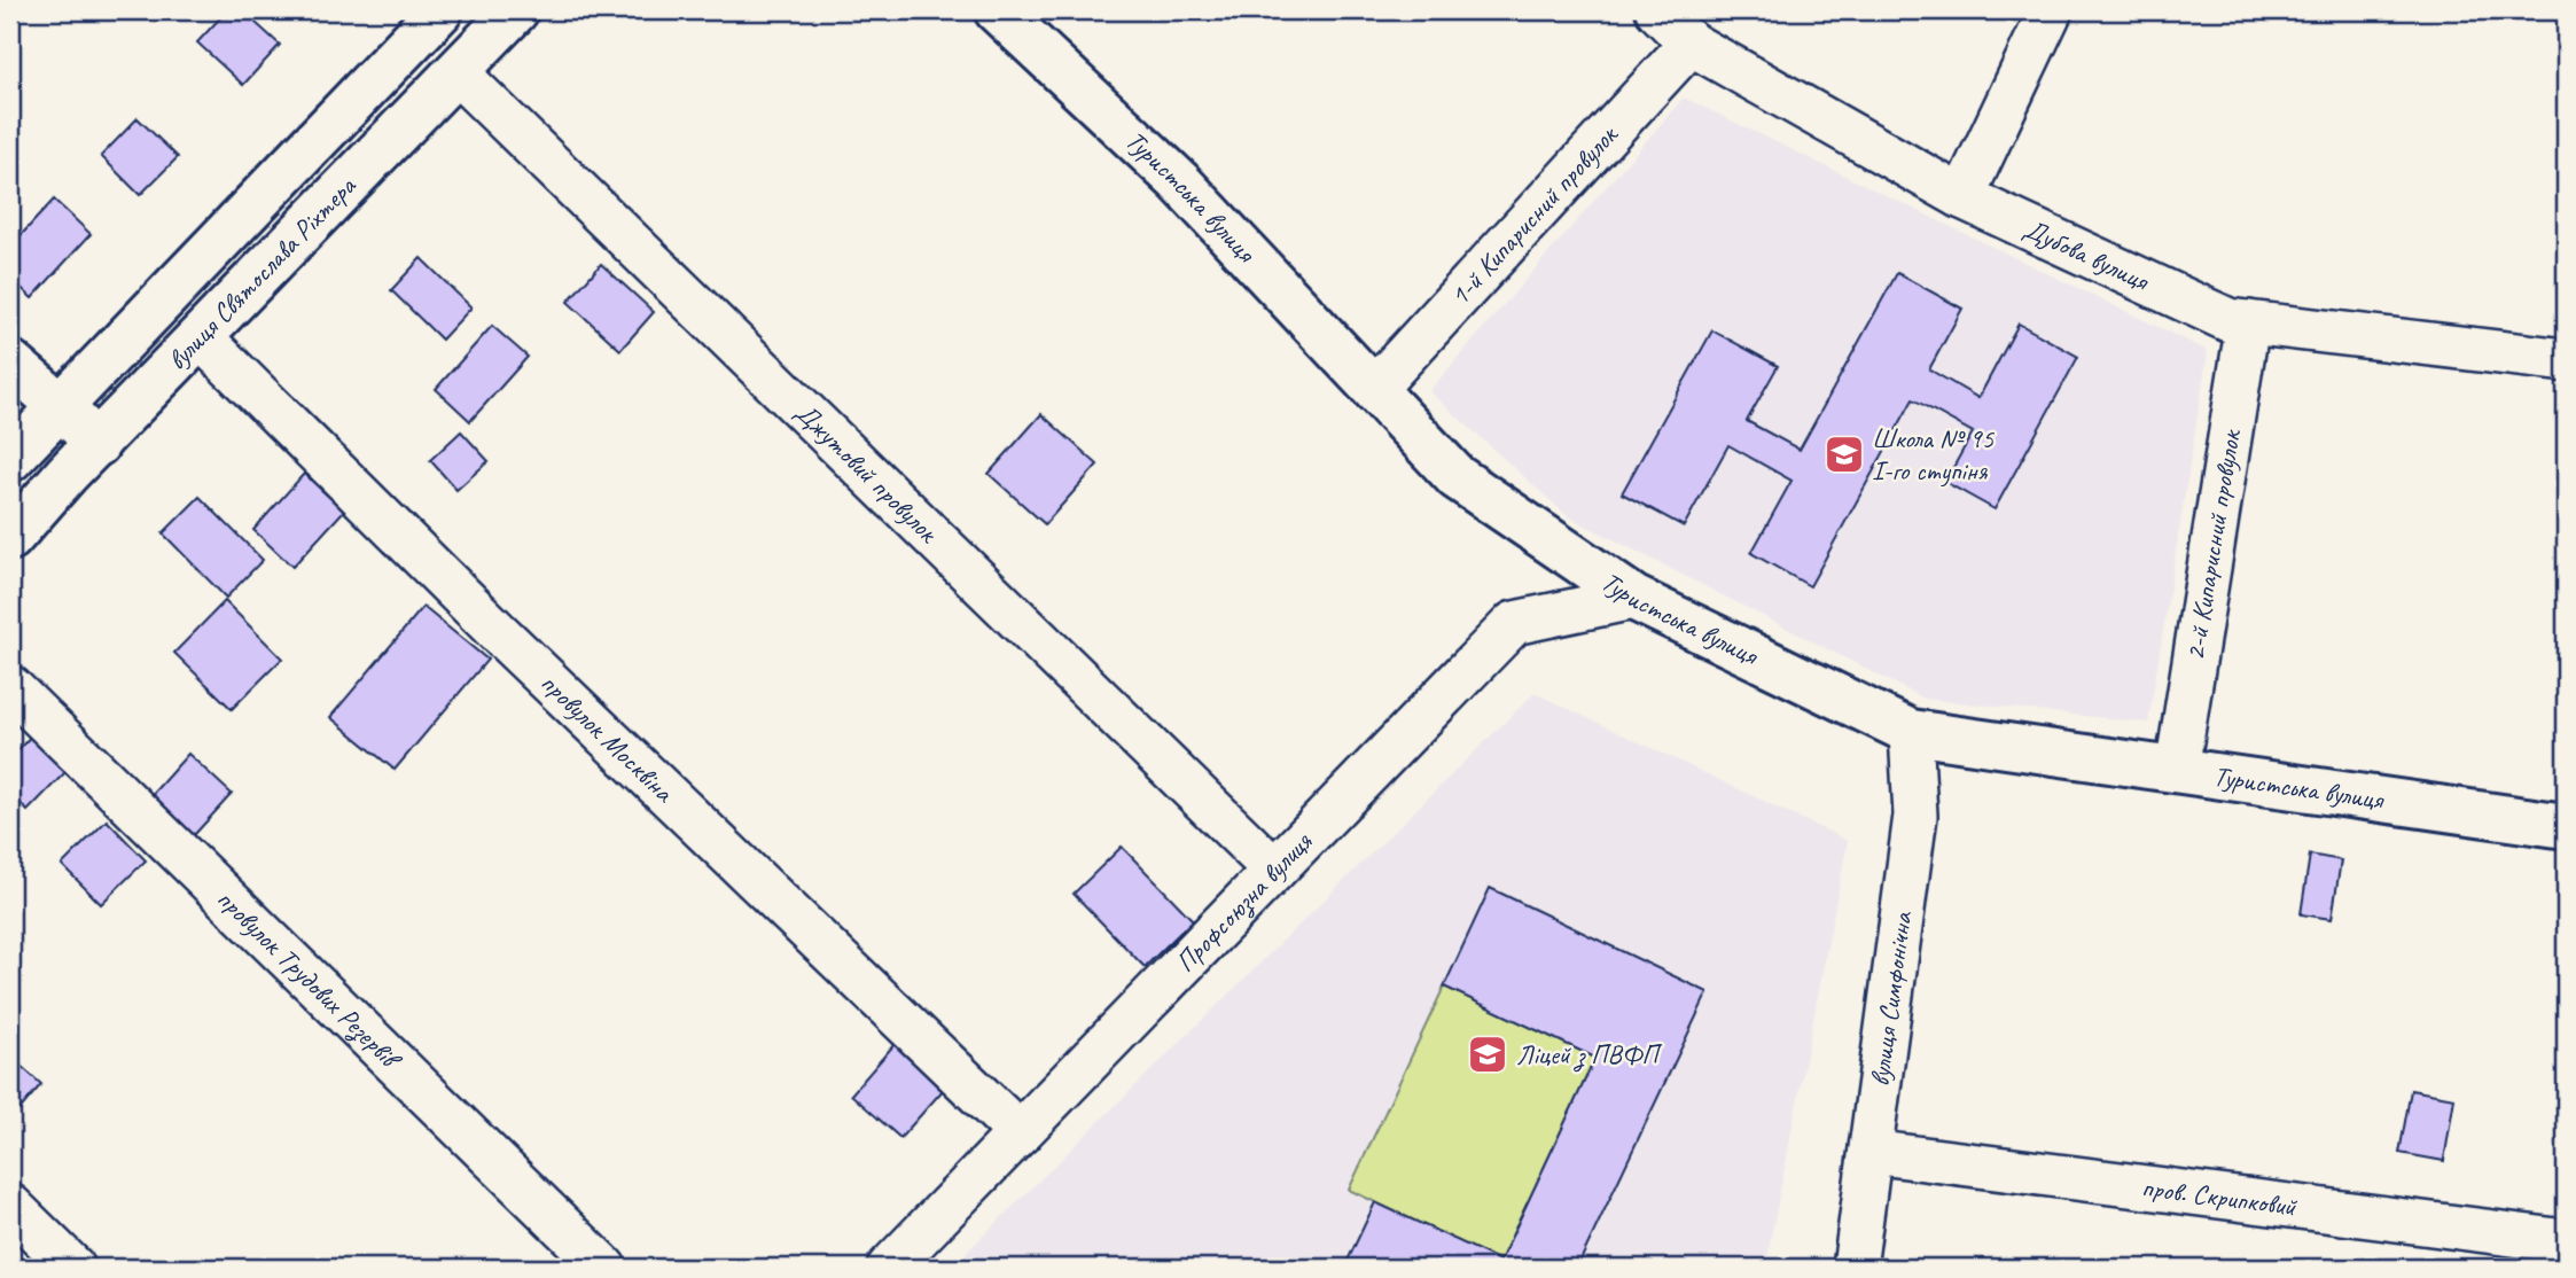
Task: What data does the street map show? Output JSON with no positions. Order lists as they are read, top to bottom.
{
  "streets": {
    "street": [
      "Туристська вулиця",
      "1-й Кипарисний провулок",
      "Дубова вулиця",
      "вулиця Святослава Ріхтера",
      "Джутовий провулок",
      "2-й Кипарисний провулок",
      "провулок Москвіна",
      "Профсоюзна вулиця",
      "провулок Трудових Резервів",
      "вулиця Симфонічна",
      "пров. Скрипковий"
    ]
  },
  "crossings": [
    ["Туристська вулиця", "1-й Кипарисний провулок"],
    ["Туристська вулиця", "2-й Кипарисний провулок"],
    ["Туристська вулиця", "Профсоюзна вулиця"],
    ["Туристська вулиця", "вулиця Симфонічна"],
    ["1-й Кипарисний провулок", "Дубова вулиця"],
    ["Дубова вулиця", "2-й Кипарисний провулок"],
    ["вулиця Святослава Ріхтера", "Джутовий провулок"],
    ["вулиця Святослава Ріхтера", "провулок Москвіна"],
    ["Джутовий провулок", "Профсоюзна вулиця"],
    ["провулок Москвіна", "Профсоюзна вулиця"],
    ["вулиця Симфонічна", "пров. Скрипковий"]
  ],
  "places": {
    "school or university": ["Школа № 95 І-го ступіня", "Ліцей з ПВФП"]
  }
}
